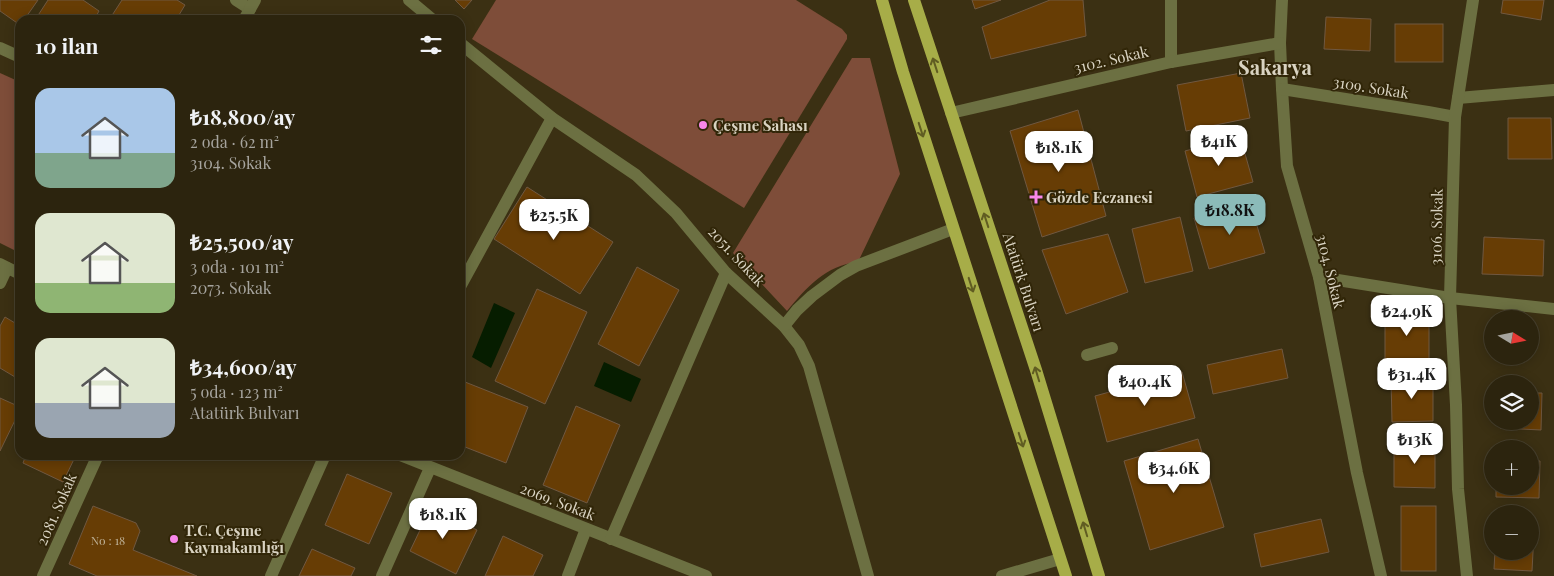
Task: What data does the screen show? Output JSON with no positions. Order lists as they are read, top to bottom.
{
  "streets": {
    "main road": ["Atatürk Bulvarı"],
    "street": [
      "3102. Sokak",
      "3109. Sokak",
      "3106. Sokak",
      "2051. Sokak",
      "3104. Sokak",
      "2069. Sokak",
      "2081. Sokak"
    ]
  },
  "crossings": [
    ["3102. Sokak", "3104. Sokak"],
    ["3102. Sokak", "Atatürk Bulvarı"],
    ["3109. Sokak", "3106. Sokak"],
    ["3109. Sokak", "3104. Sokak"]
  ],
  "districts": ["Sakarya"],
  "places": {
    "other": ["Çeşme Sahası", "T.C. Çeşme Kaymakamlığı"],
    "health": ["Gözde Eczanesi"]
  },
  "house_numbers": ["No : 18"],
  "north": "right",
  "page": {
    "heading": "10 ilan",
    "list": [
      {
        "name": "₺18,800/ay",
        "note": "2 oda · 62 m² · 3104. Sokak"
      },
      {
        "name": "₺25,500/ay",
        "note": "3 oda · 101 m² · 2073. Sokak"
      },
      {
        "name": "₺34,600/ay",
        "note": "5 oda · 123 m² · Atatürk Bulvarı"
      }
    ],
    "price": [
      "₺41K",
      "₺18.1K",
      "₺18.8K",
      "₺25.5K",
      "₺24.9K",
      "₺31.4K",
      "₺40.4K",
      "₺13K",
      "₺34.6K",
      "₺18.1K"
    ],
    "map_buttons": ["+", "−"]
  }
}
